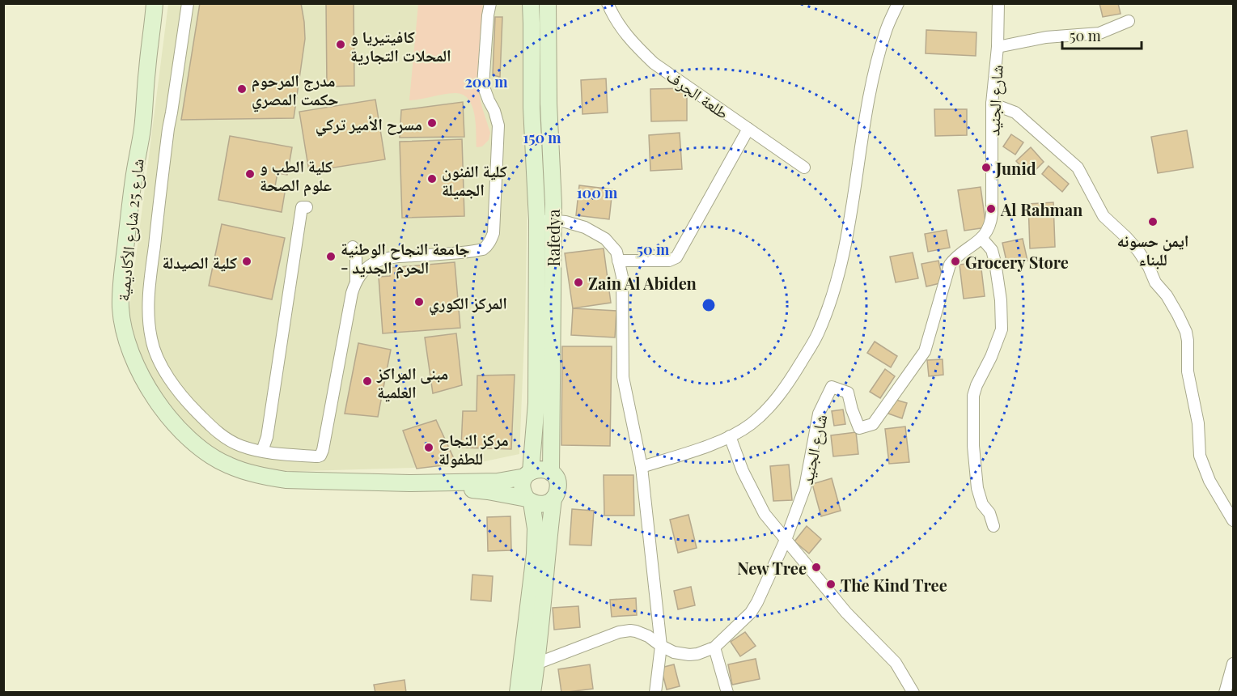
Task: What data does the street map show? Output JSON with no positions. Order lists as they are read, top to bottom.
{
  "streets": {
    "main road": ["شارع 25 شارع الأكاديمية", "Rafedya"],
    "street": ["طلعة الجرف", "شارع الجنيد"]
  },
  "places": [
    "كافيتيريا و المحلات التجارية",
    "مدرج المرحوم حكمت المصري",
    "مسرح الأمير تركي",
    "Junid",
    "كلية الطب و علوم الصحة",
    "كلية الفنون الجميلة",
    "Al Rahman",
    "ايمن حسونه للبناء",
    "جامعة النجاح الوطنية - الحرم الجديد",
    "كلية الصيدلة",
    "Grocery Store",
    "Zain Al Abiden",
    "المركز الكوري",
    "مبنى المراكز العلمية",
    "مركز النجاح للطفولة",
    "New Tree",
    "The Kind Tree"
  ],
  "scale_bar": "50 m",
  "rings": [
    "200 m",
    "150 m",
    "100 m",
    "50 m"
  ]
}
